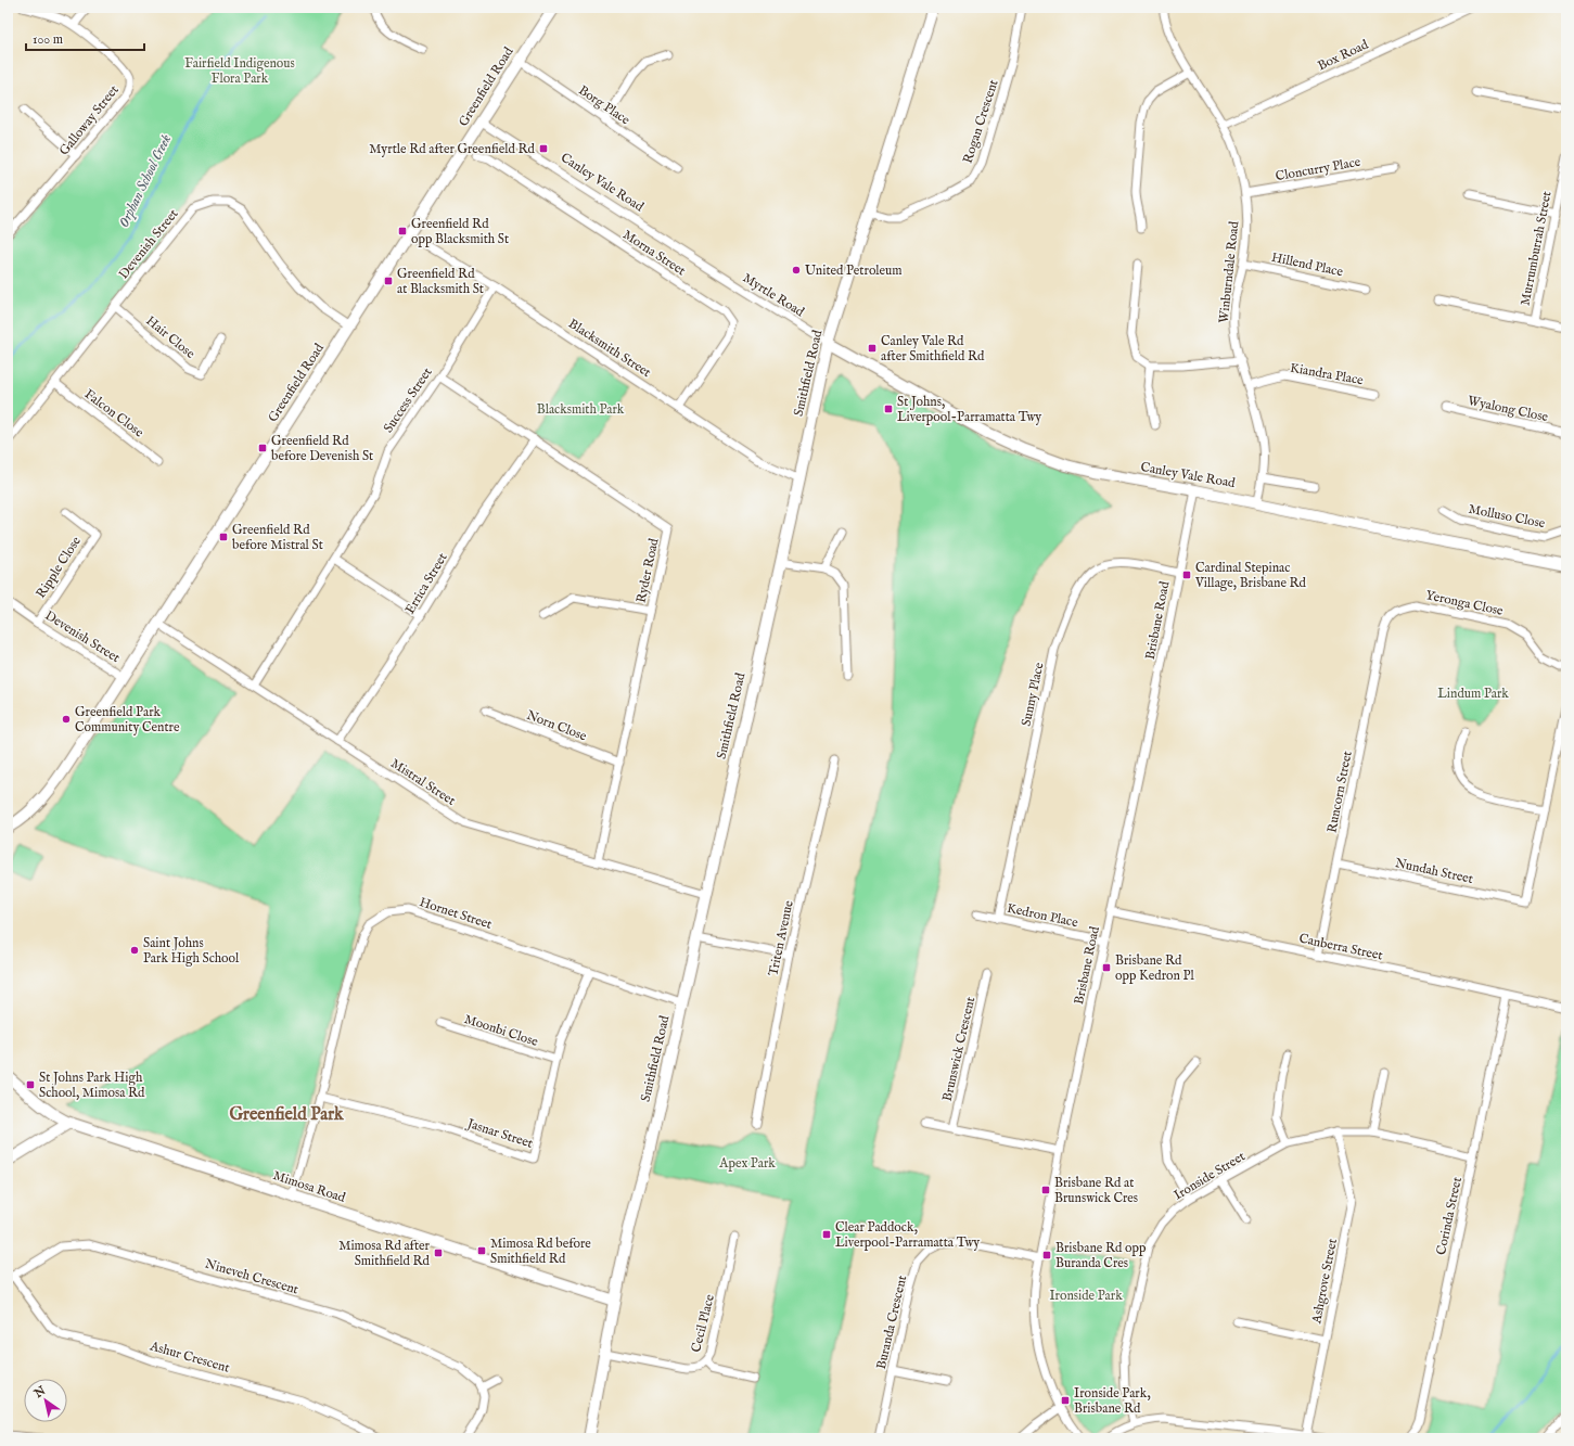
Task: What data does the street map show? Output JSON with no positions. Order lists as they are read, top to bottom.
{
  "streets": {
    "main road": [
      "Greenfield Road",
      "Canley Vale Road",
      "Smithfield Road",
      "Mimosa Road"
    ],
    "street": [
      "Box Road",
      "Borg Place",
      "Galloway Street",
      "Rogan Crescent",
      "Cloncurry Place",
      "Devenish Street",
      "Murrumburrah Street",
      "Morna Street",
      "Hillend Place",
      "Winburndale Road",
      "Myrtle Road",
      "Hair Close",
      "Blacksmith Street",
      "Kiandra Place",
      "Success Street",
      "Wyalong Close",
      "Falcon Close",
      "Molluso Close",
      "Ripple Close",
      "Ryder Road",
      "Errica Street",
      "Yeronga Close",
      "Brisbane Road",
      "Sunny Place",
      "Norn Close",
      "Mistral Street",
      "Runcorn Street",
      "Nundah Street",
      "Hornet Street",
      "Kedron Place",
      "Triten Avenue",
      "Canberra Street",
      "Moonbi Close",
      "Brunswick Crescent",
      "Jasnar Street",
      "Ironside Street",
      "Corinda Street",
      "Nineveh Crescent",
      "Ashgrove Street",
      "Buranda Crescent",
      "Cecil Place",
      "Ashur Crescent"
    ]
  },
  "crossings": [
    ["Box Road", "Winburndale Road"],
    ["Greenfield Road", "Borg Place"],
    ["Greenfield Road", "Canley Vale Road"],
    ["Greenfield Road", "Devenish Street"],
    ["Greenfield Road", "Blacksmith Street"],
    ["Greenfield Road", "Mistral Street"],
    ["Rogan Crescent", "Smithfield Road"],
    ["Cloncurry Place", "Winburndale Road"],
    ["Canley Vale Road", "Winburndale Road"],
    ["Canley Vale Road", "Myrtle Road"],
    ["Canley Vale Road", "Smithfield Road"],
    ["Canley Vale Road", "Brisbane Road"],
    ["Devenish Street", "Hair Close"],
    ["Devenish Street", "Falcon Close"],
    ["Devenish Street", "Ripple Close"],
    ["Morna Street", "Blacksmith Street"],
    ["Hillend Place", "Winburndale Road"],
    ["Winburndale Road", "Kiandra Place"],
    ["Myrtle Road", "Smithfield Road"],
    ["Blacksmith Street", "Smithfield Road"],
    ["Blacksmith Street", "Success Street"],
    ["Smithfield Road", "Mistral Street"],
    ["Smithfield Road", "Hornet Street"],
    ["Smithfield Road", "Mimosa Road"],
    ["Smithfield Road", "Cecil Place"],
    ["Success Street", "Ryder Road"],
    ["Success Street", "Mistral Street"],
    ["Ryder Road", "Errica Street"],
    ["Ryder Road", "Norn Close"],
    ["Ryder Road", "Mistral Street"],
    ["Errica Street", "Mistral Street"],
    ["Yeronga Close", "Runcorn Street"],
    ["Brisbane Road", "Sunny Place"],
    ["Brisbane Road", "Kedron Place"],
    ["Brisbane Road", "Canberra Street"],
    ["Brisbane Road", "Buranda Crescent"],
    ["Sunny Place", "Kedron Place"],
    ["Runcorn Street", "Nundah Street"],
    ["Runcorn Street", "Canberra Street"],
    ["Hornet Street", "Jasnar Street"],
    ["Hornet Street", "Mimosa Road"],
    ["Canberra Street", "Corinda Street"],
    ["Moonbi Close", "Jasnar Street"],
    ["Ironside Street", "Corinda Street"],
    ["Ironside Street", "Ashgrove Street"],
    ["Nineveh Crescent", "Ashur Crescent"]
  ],
  "districts": ["Greenfield Park"],
  "water": ["Orphan School Creek"],
  "parks": [
    "Fairfield Indigenous Flora Park",
    "Blacksmith Park",
    "Lindum Park",
    "Apex Park",
    "Ironside Park"
  ],
  "places": {
    "transit": [
      "Myrtle Rd after Greenfield Rd",
      "Greenfield Rd opp Blacksmith St",
      "Greenfield Rd at Blacksmith St",
      "Canley Vale Rd after Smithfield Rd",
      "St Johns, Liverpool-Parramatta Twy",
      "Greenfield Rd before Devenish St",
      "Greenfield Rd before Mistral St",
      "Cardinal Stepinac Village, Brisbane Rd",
      "Brisbane Rd opp Kedron Pl",
      "St Johns Park High School, Mimosa Rd",
      "Brisbane Rd at Brunswick Cres",
      "Clear Paddock, Liverpool-Parramatta Twy",
      "Mimosa Rd before Smithfield Rd",
      "Mimosa Rd after Smithfield Rd",
      "Brisbane Rd opp Buranda Cres",
      "Ironside Park, Brisbane Rd"
    ],
    "other": ["United Petroleum", "Greenfield Park Community Centre", "Saint Johns Park High School"]
  },
  "scale_bar": "100 m",
  "north": "top left"
}
